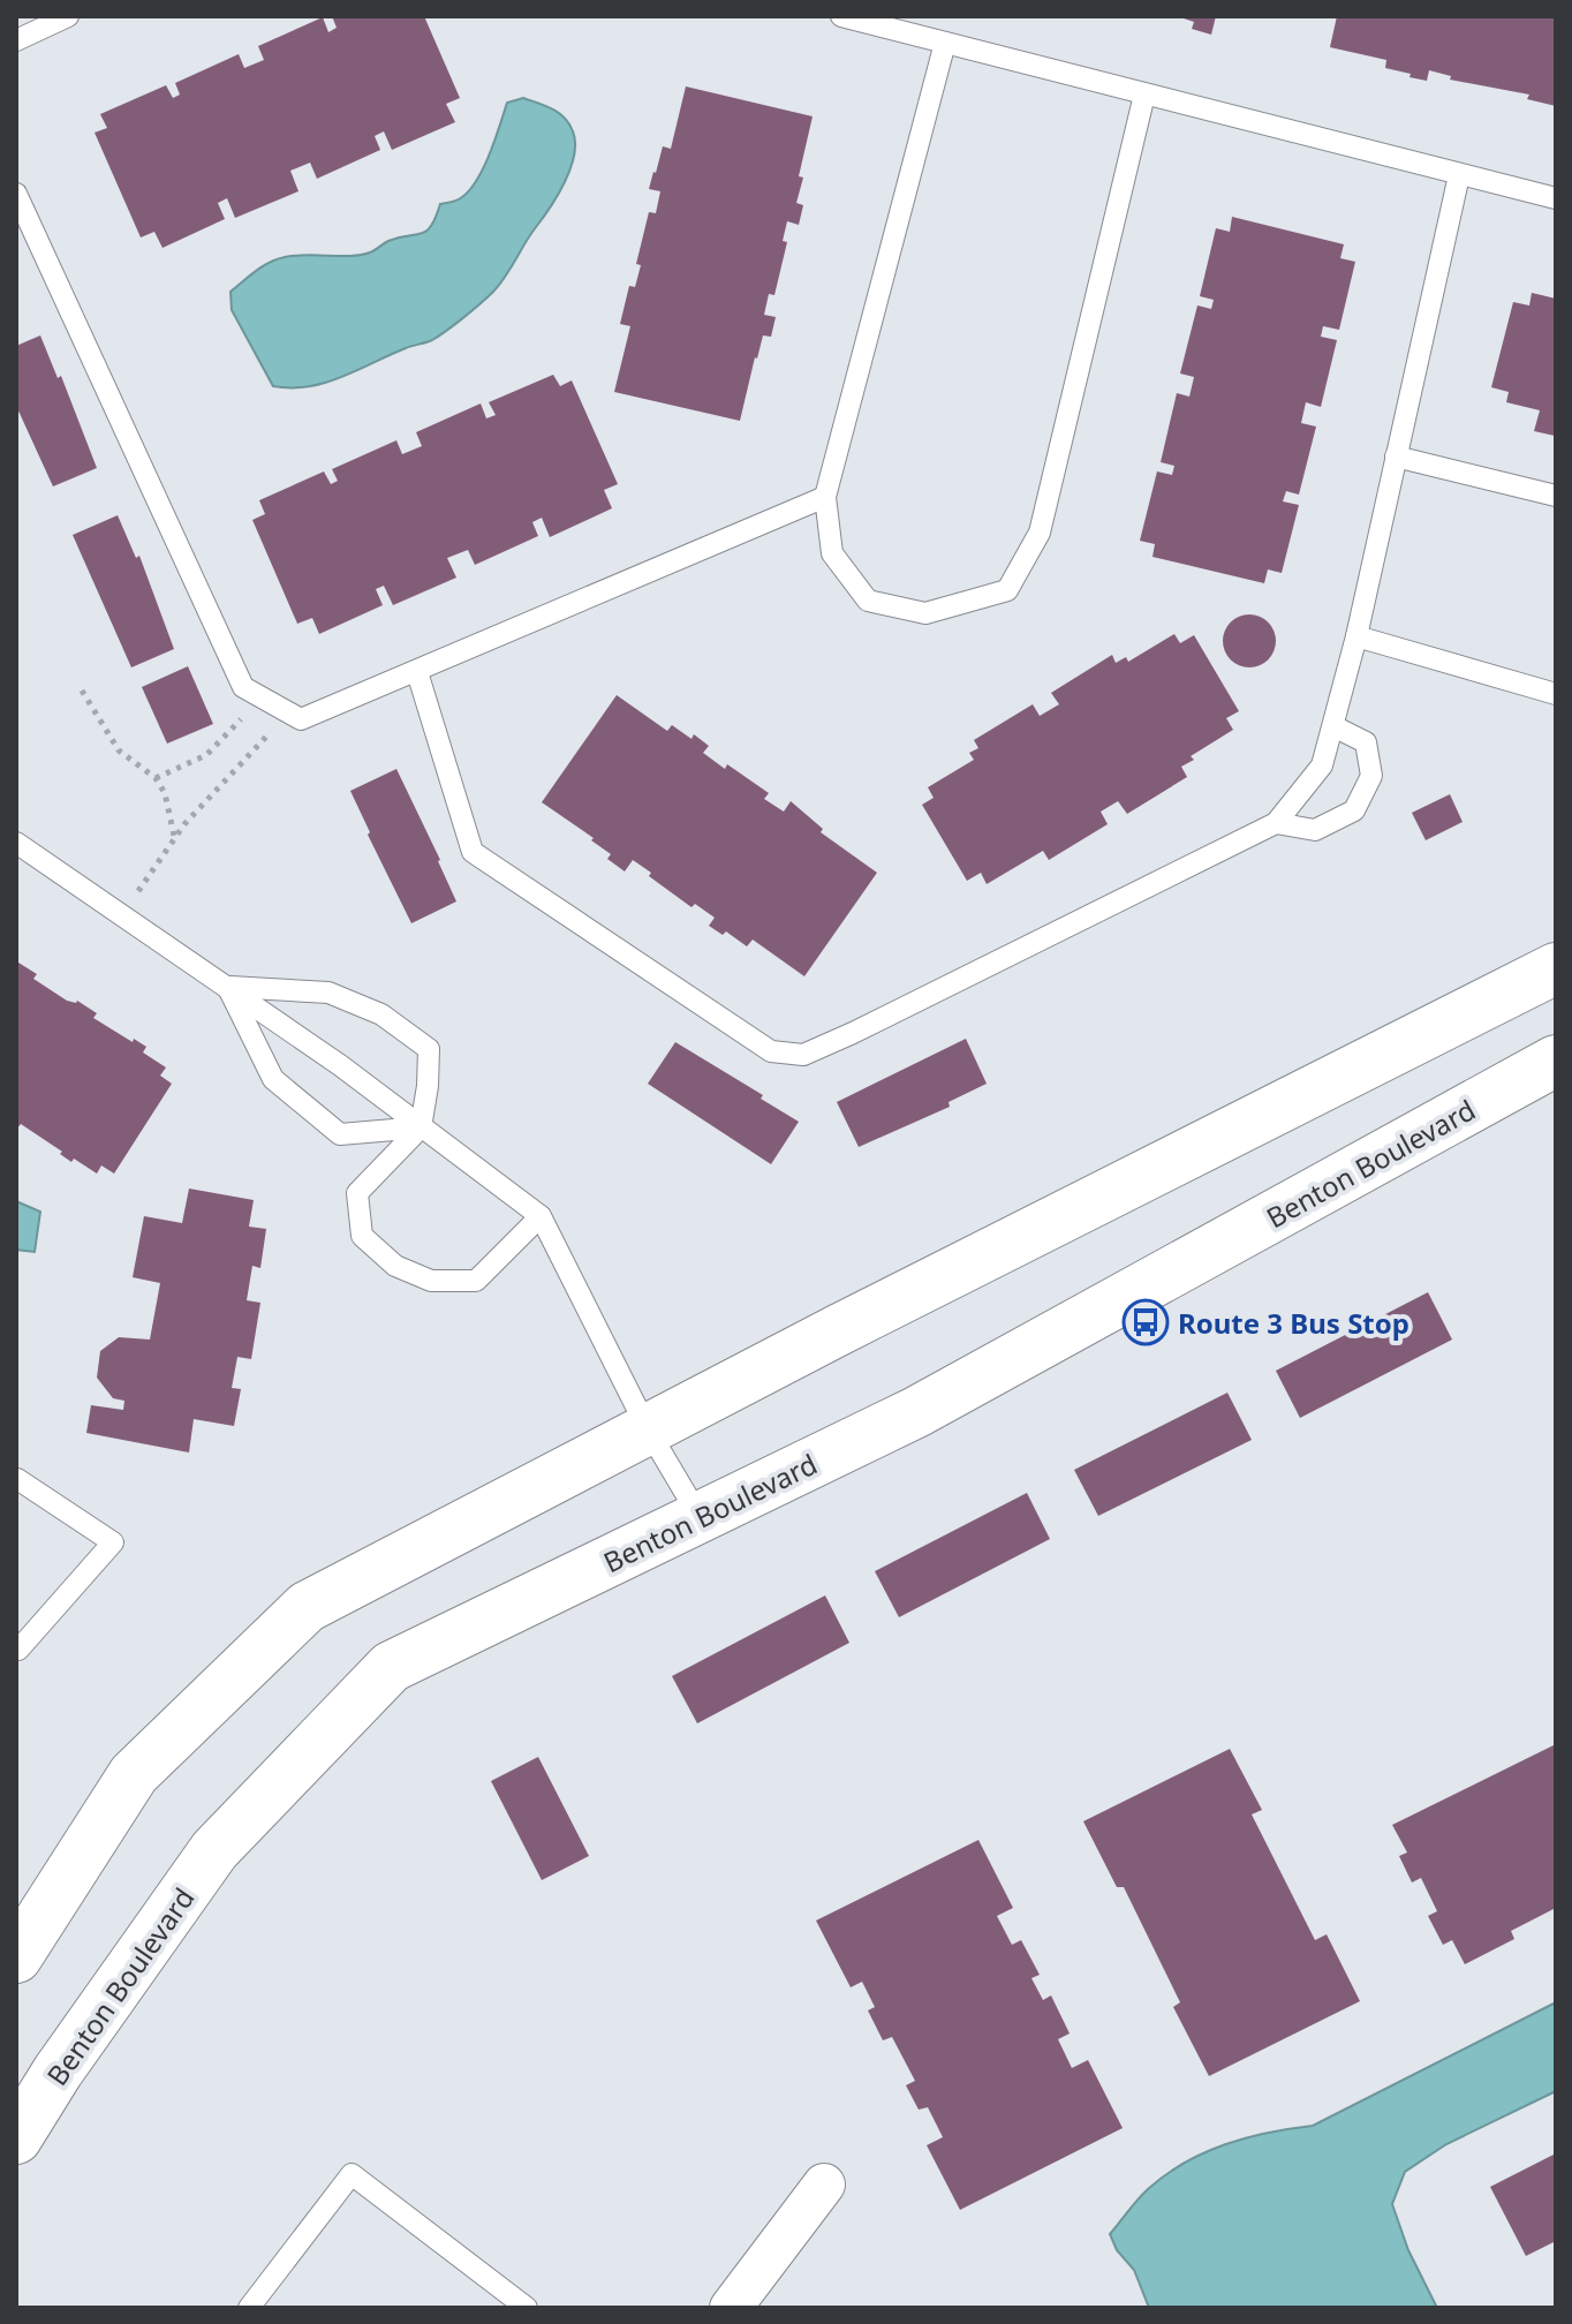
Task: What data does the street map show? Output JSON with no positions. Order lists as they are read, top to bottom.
{
  "streets": {
    "street": ["Benton Boulevard"]
  },
  "places": {
    "bus stop": ["Route 3 Bus Stop"]
  }
}
